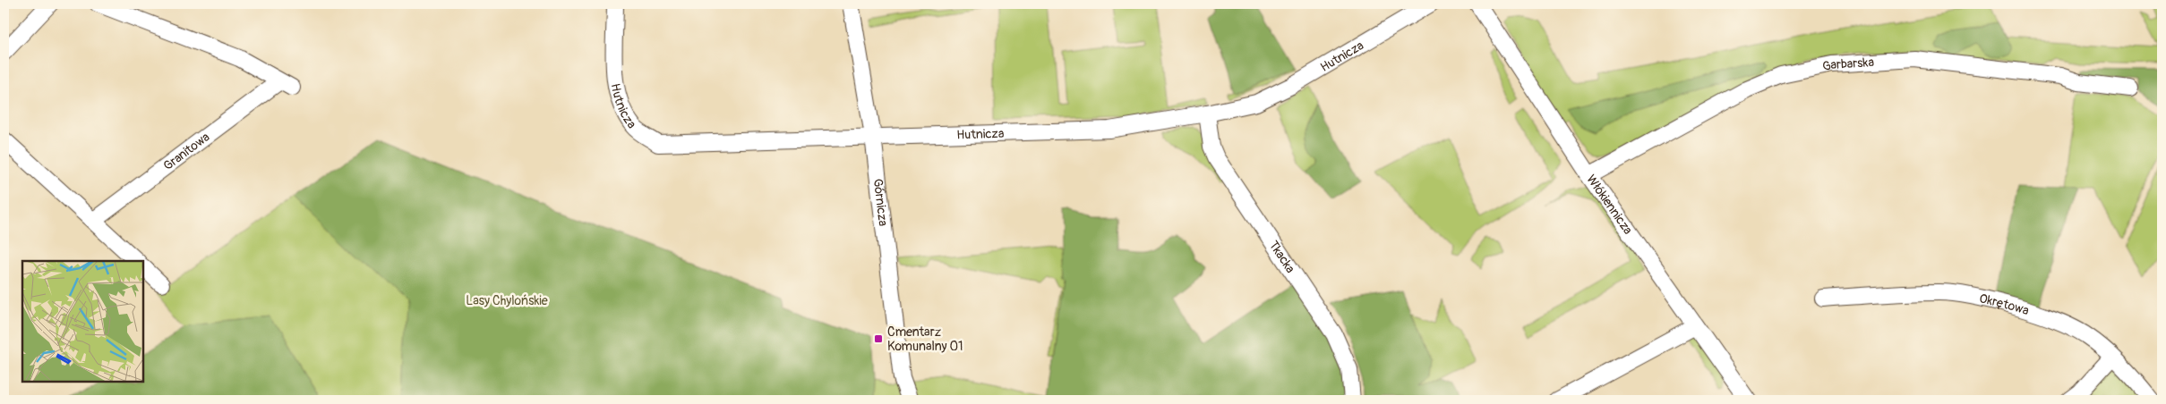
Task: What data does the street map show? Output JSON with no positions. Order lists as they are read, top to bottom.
{
  "streets": {
    "street": [
      "Hutnicza",
      "Garbarska",
      "Granitowa",
      "Górnicza",
      "Włókiennicza",
      "Tkacka",
      "Okrętowa"
    ]
  },
  "crossings": [
    ["Hutnicza", "Górnicza"],
    ["Hutnicza", "Tkacka"],
    ["Garbarska", "Włókiennicza"]
  ],
  "parks": ["Lasy Chylońskie"],
  "places": {
    "transit": ["Cmentarz Komunalny 01"]
  }
}
